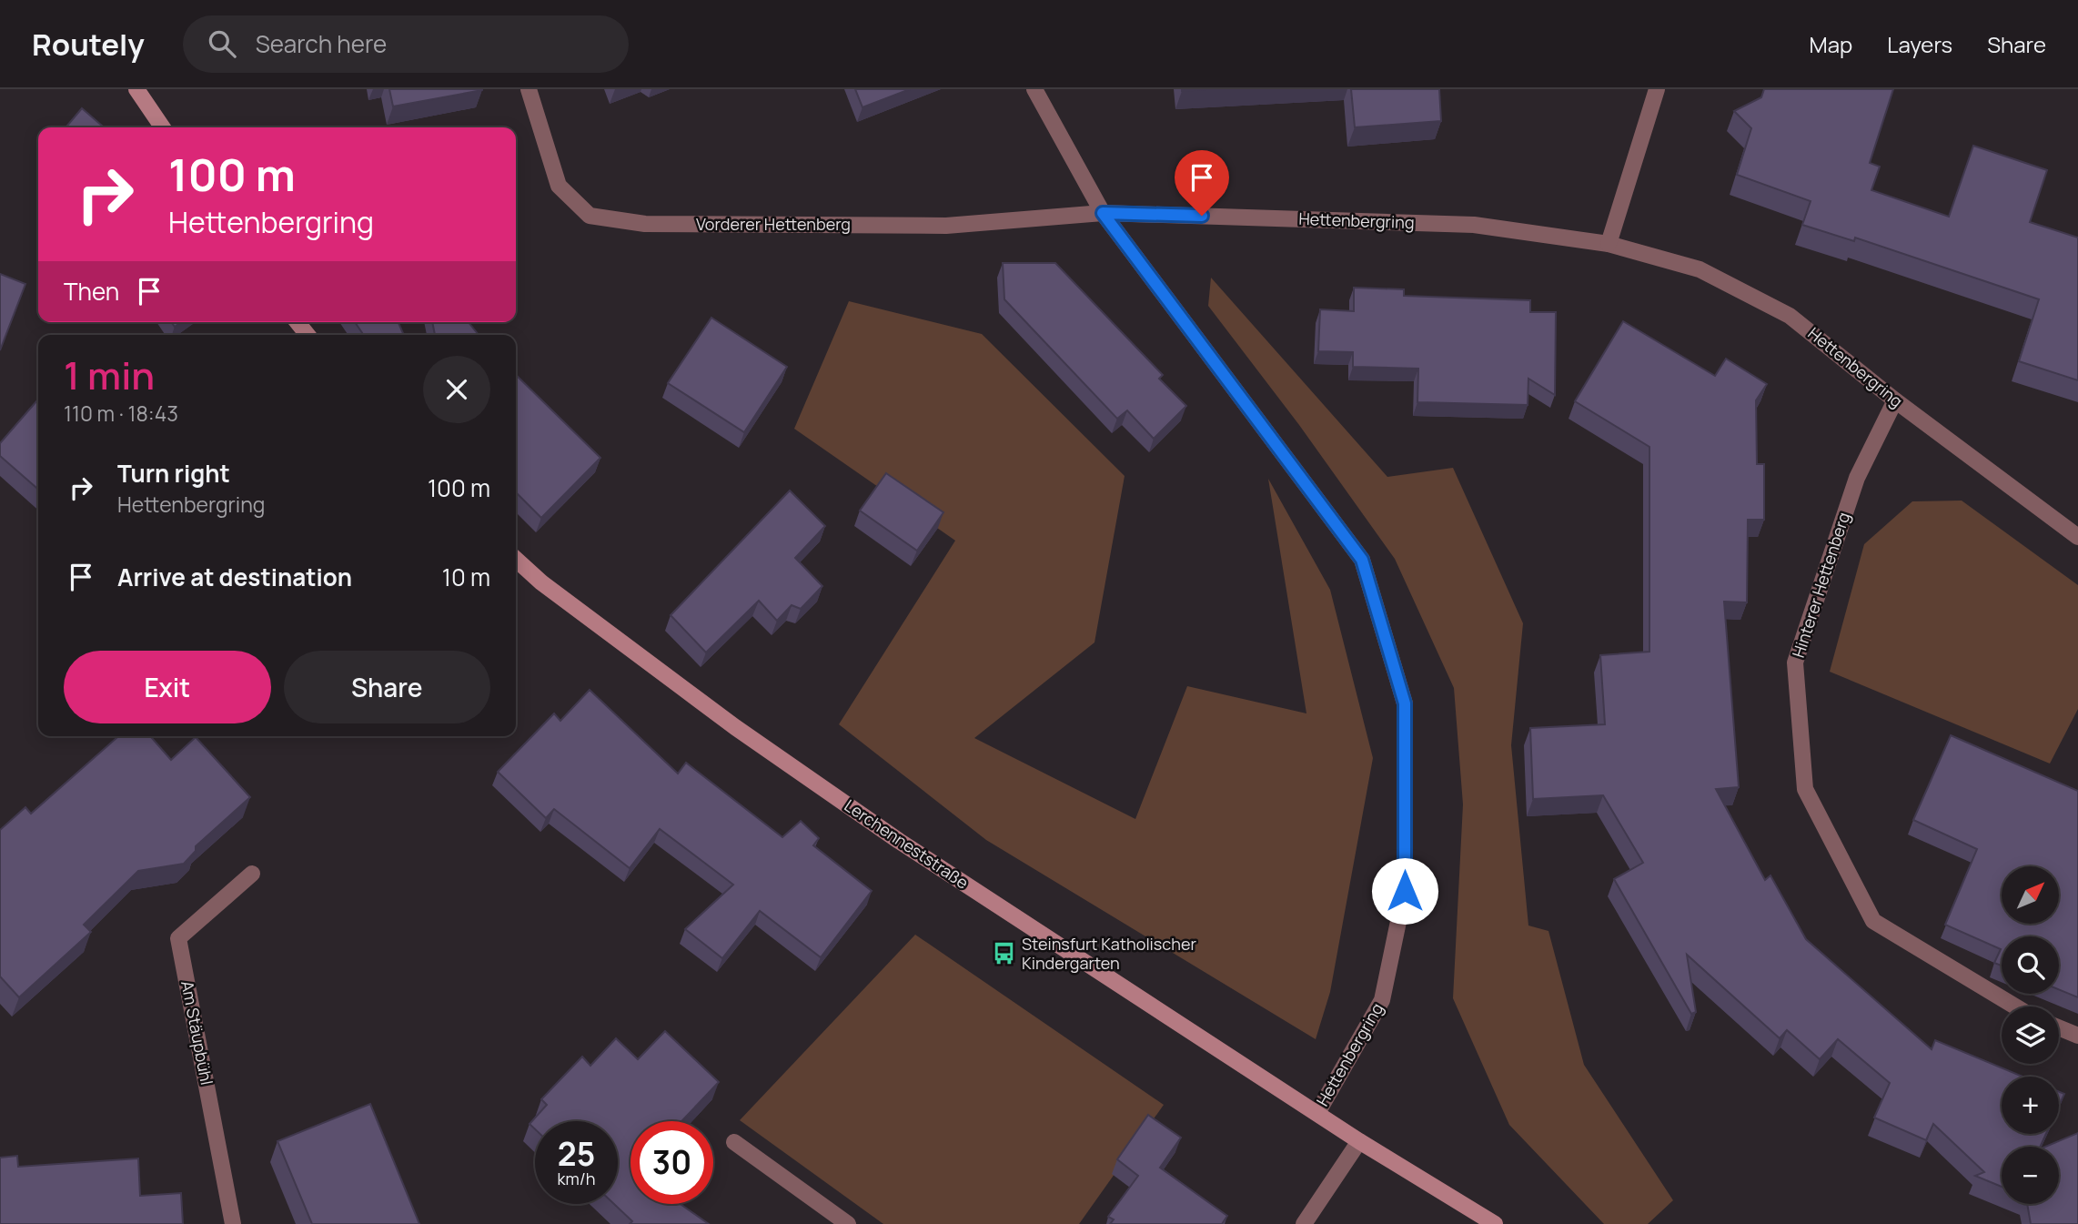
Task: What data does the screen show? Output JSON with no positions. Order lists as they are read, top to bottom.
{
  "streets": {
    "street": [
      "Hettenbergring",
      "Vorderer Hettenberg",
      "Hinterer Hettenberg",
      "Lerchenneststraße",
      "Am Stäupbühl"
    ]
  },
  "crossings": [
    ["Hettenbergring", "Vorderer Hettenberg"],
    ["Hettenbergring", "Hinterer Hettenberg"],
    ["Hettenbergring", "Lerchenneststraße"]
  ],
  "places": {
    "bus stop": ["Steinsfurt Katholischer Kindergarten"]
  },
  "north": "top right",
  "page": {
    "header": "Routely",
    "search": "Search here",
    "nav": ["Map", "Layers", "Share"],
    "turn": ["100 m", "Hettenbergring"],
    "then": "Then",
    "heading": ["1 min", "110 m · 18:43"],
    "list": [
      {
        "name": "Turn right",
        "note": "Hettenbergring",
        "value": "100 m"
      },
      {
        "name": "Arrive at destination",
        "value": "10 m"
      }
    ],
    "buttons": ["Exit", "Share"],
    "map_buttons": ["+", "−"],
    "speed": "25 km/h",
    "limit": "30"
  }
}
